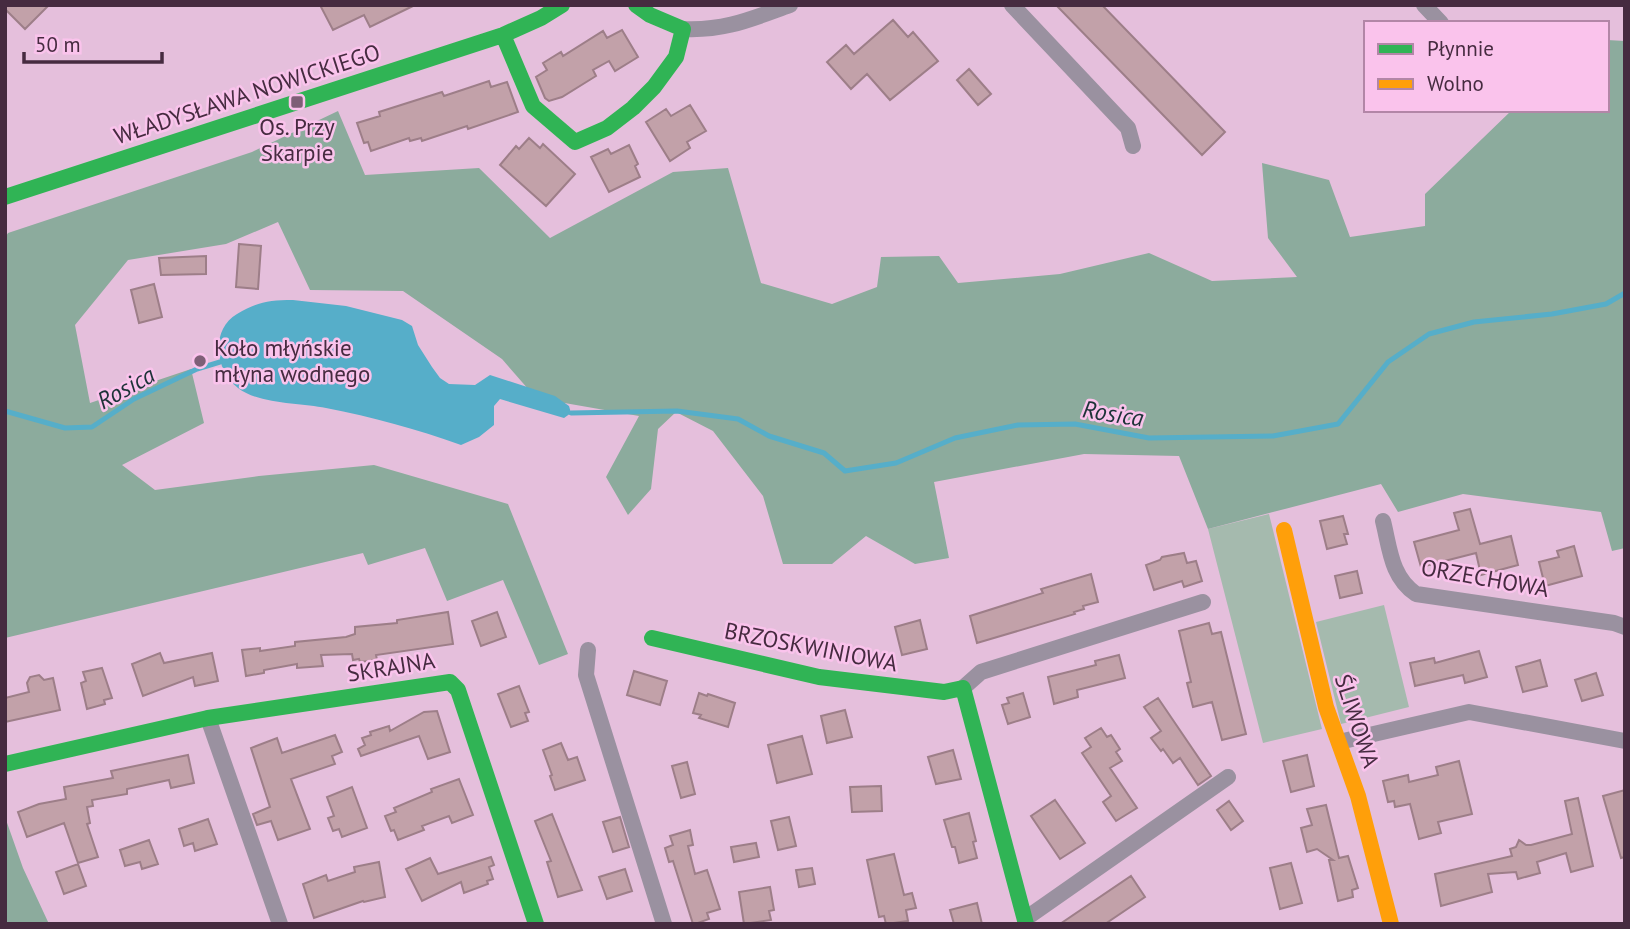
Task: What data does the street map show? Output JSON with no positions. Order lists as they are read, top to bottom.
{
  "streets": {
    "street": [
      "WŁADYSŁAWA NOWICKIEGO",
      "ORZECHOWA",
      "BRZOSKWINIOWA",
      "SKRAJNA",
      "ŚLIWOWA"
    ]
  },
  "water": ["Rosica"],
  "places": {
    "transit": ["Os. Przy Skarpie"],
    "other": ["Koło młyńskie młyna wodnego"]
  },
  "legend": ["Płynnie", "Wolno"],
  "scale_bar": "50 m"
}
